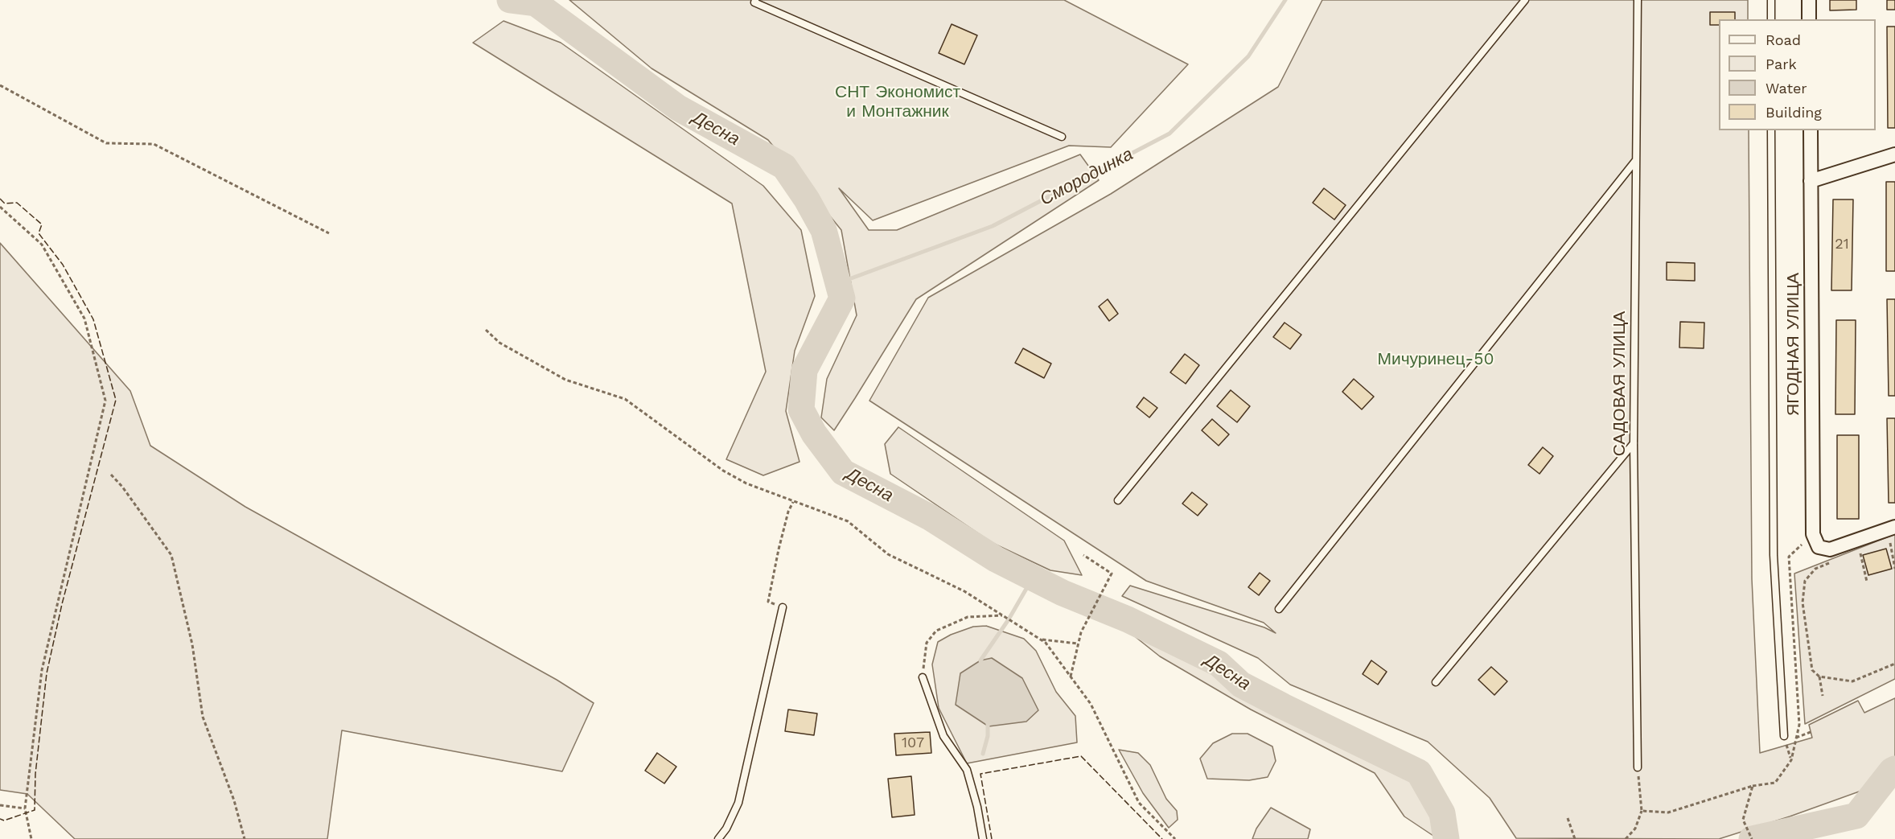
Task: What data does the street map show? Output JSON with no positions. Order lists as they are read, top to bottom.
{
  "streets": {
    "street": ["ЯГОДНАЯ УЛИЦА"],
    "lane": ["САДОВАЯ УЛИЦА"]
  },
  "water": ["Десна", "Смородинка"],
  "parks": ["СНТ Экономист и Монтажник", "Мичуринец-50"],
  "house_numbers": ["21", "107"],
  "legend": [
    "Road",
    "Park",
    "Water",
    "Building"
  ]
}
